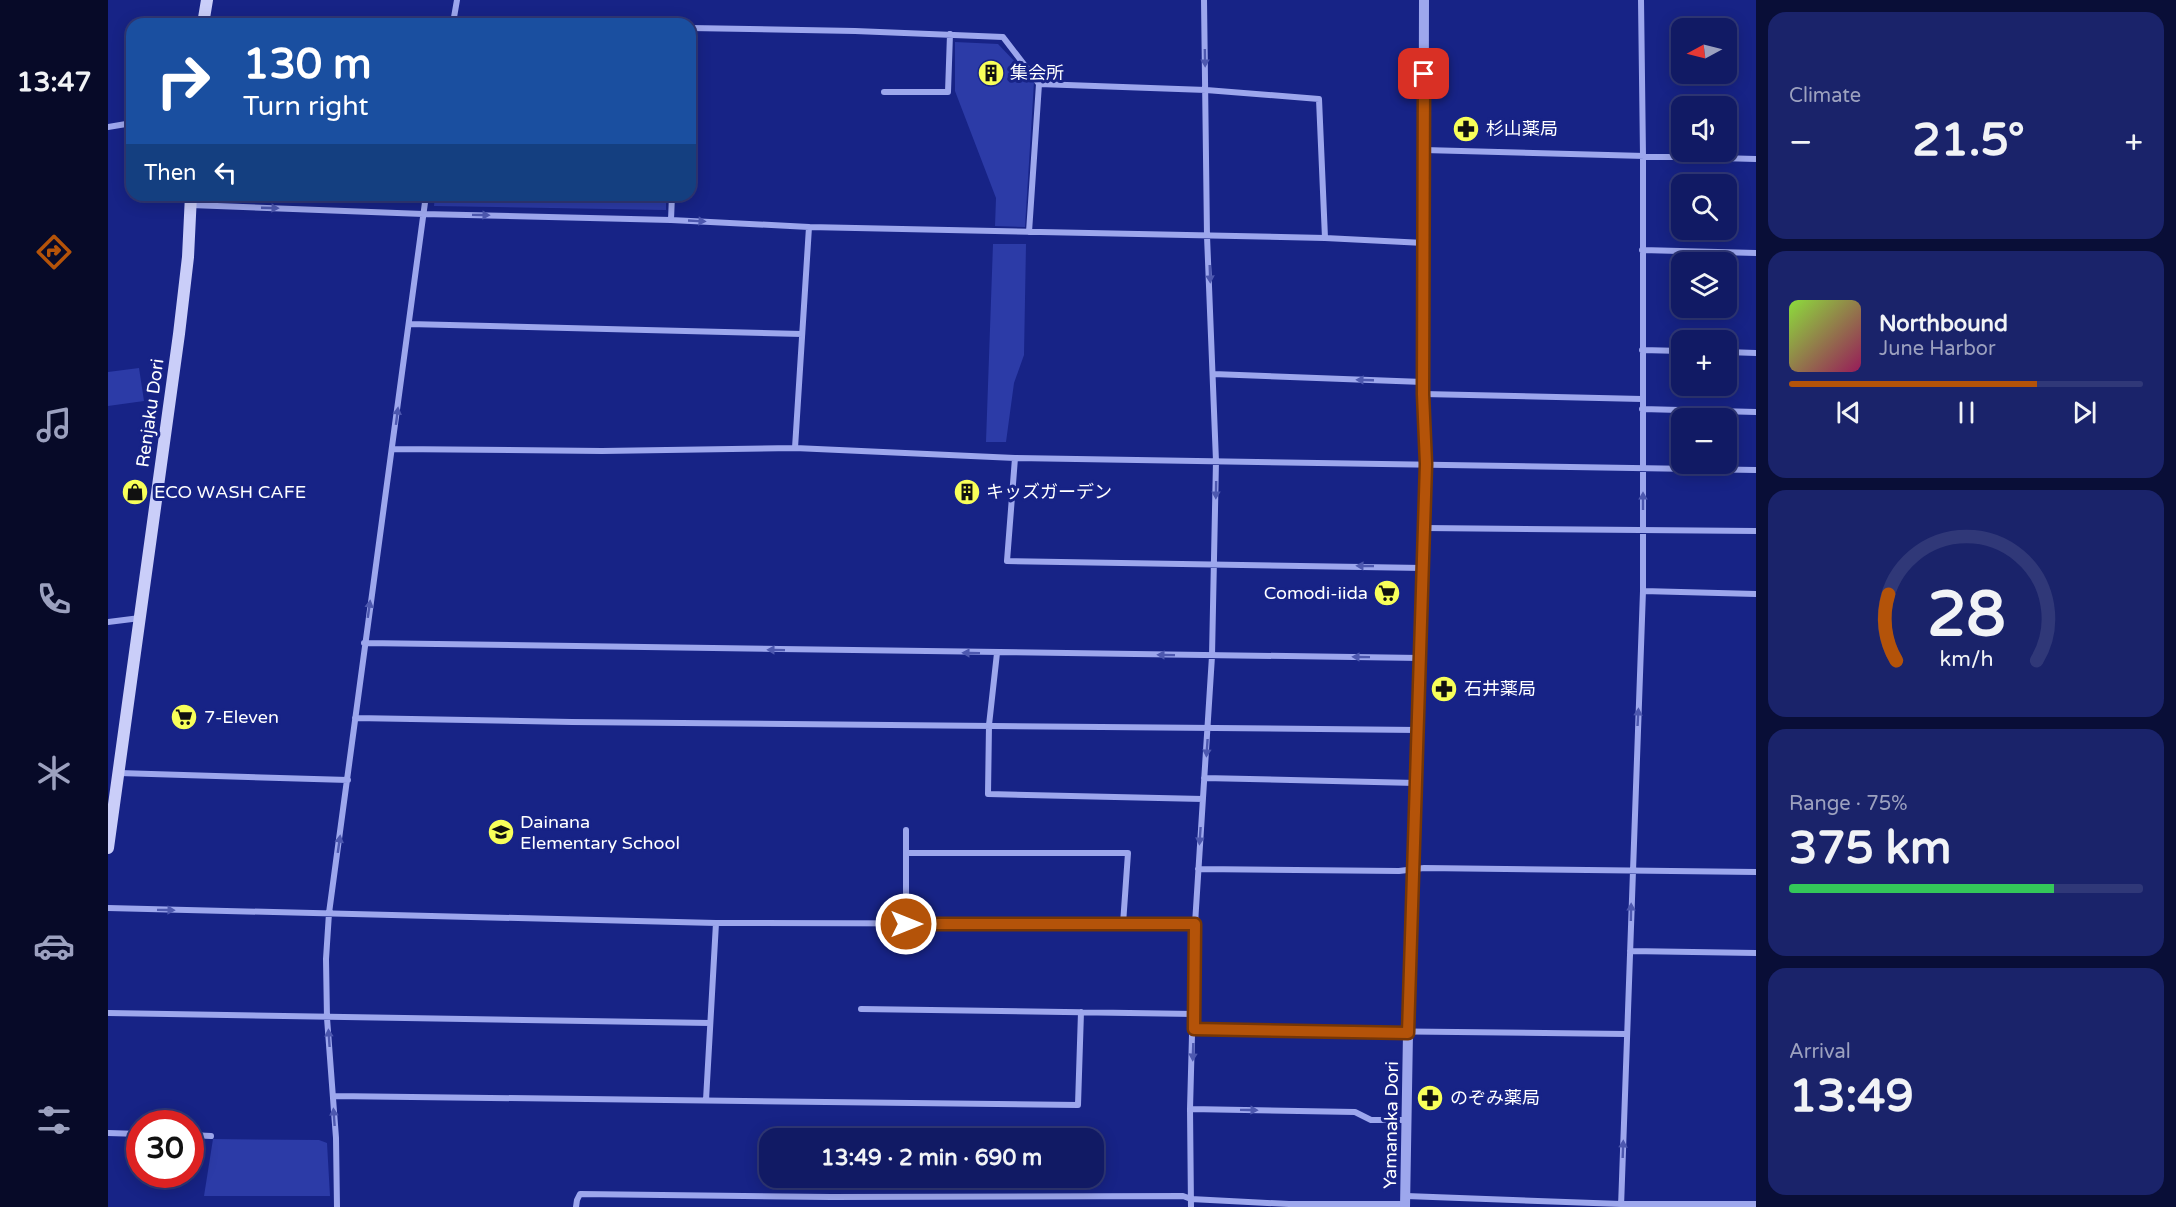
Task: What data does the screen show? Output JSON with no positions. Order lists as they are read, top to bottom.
{
  "streets": {
    "main road": ["Renjaku Dori"],
    "street": ["Yamanaka Dori"]
  },
  "places": {
    "building": ["集会所", "キッズガーデン"],
    "pharmacy": ["杉山薬局", "石井薬局", "のぞみ薬局"],
    "shop": ["ECO WASH CAFE"],
    "supermarket": ["Comodi-iida", "7-Eleven"],
    "school or university": ["Dainana Elementary School"]
  },
  "north": "left",
  "page": {
    "tabs": "13:47",
    "tile": [
      "Climate",
      ["Range · 75%", "375 km"],
      ["Arrival", "13:49"]
    ],
    "map_buttons": ["+", "−"],
    "turn": ["130 m", "Turn right"],
    "heat": ["−", "21.5°", "+"],
    "then": "Then",
    "song": ["Northbound", "June Harbor"],
    "limit": "30",
    "trip": "13:49 · 2 min · 690 m",
    "gauge": ["28", "km/h"]
  }
}
